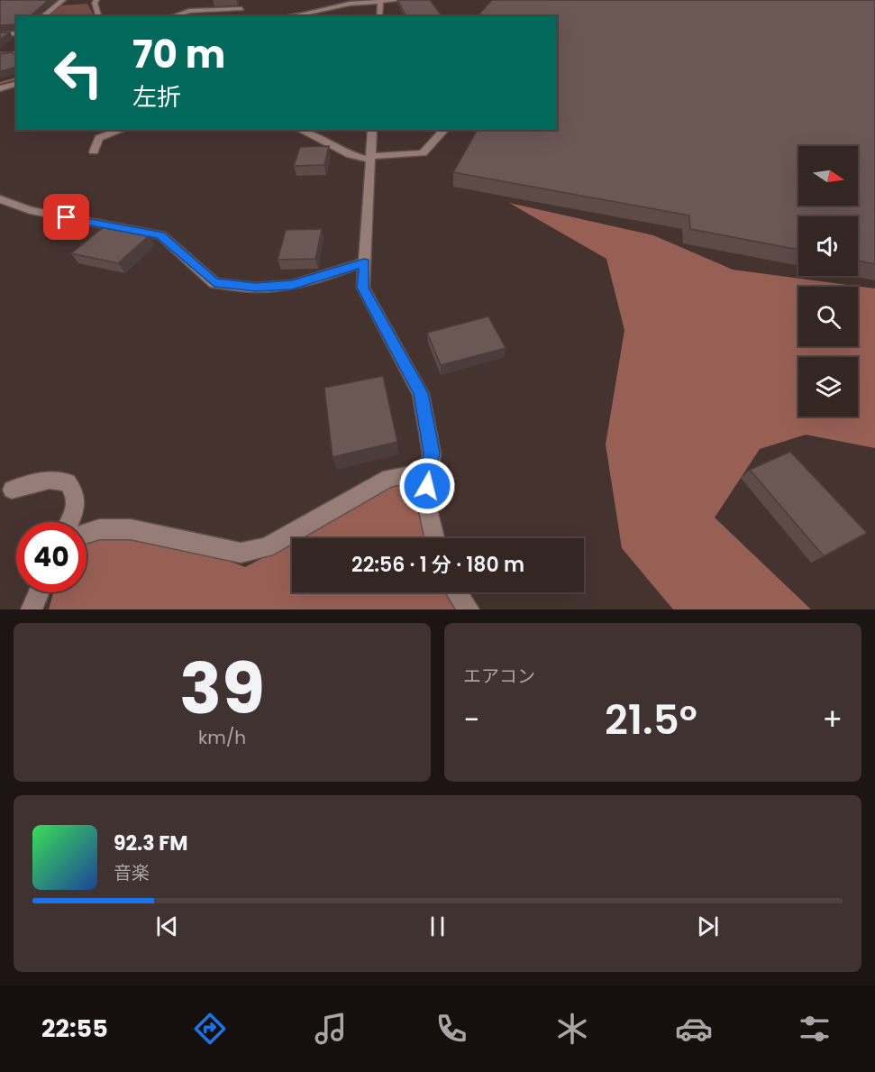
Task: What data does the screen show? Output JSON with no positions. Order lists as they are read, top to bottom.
{
  "north": "right",
  "page": {
    "turn": ["70 m", "左折"],
    "limit": "40",
    "trip": "22:56 · 1 分 · 180 m",
    "tile": [
      ["39", "km/h"],
      "エアコン"
    ],
    "heat": ["−", "21.5°", "+"],
    "song": ["92.3 FM", "音楽"],
    "tabs": "22:55"
  }
}
